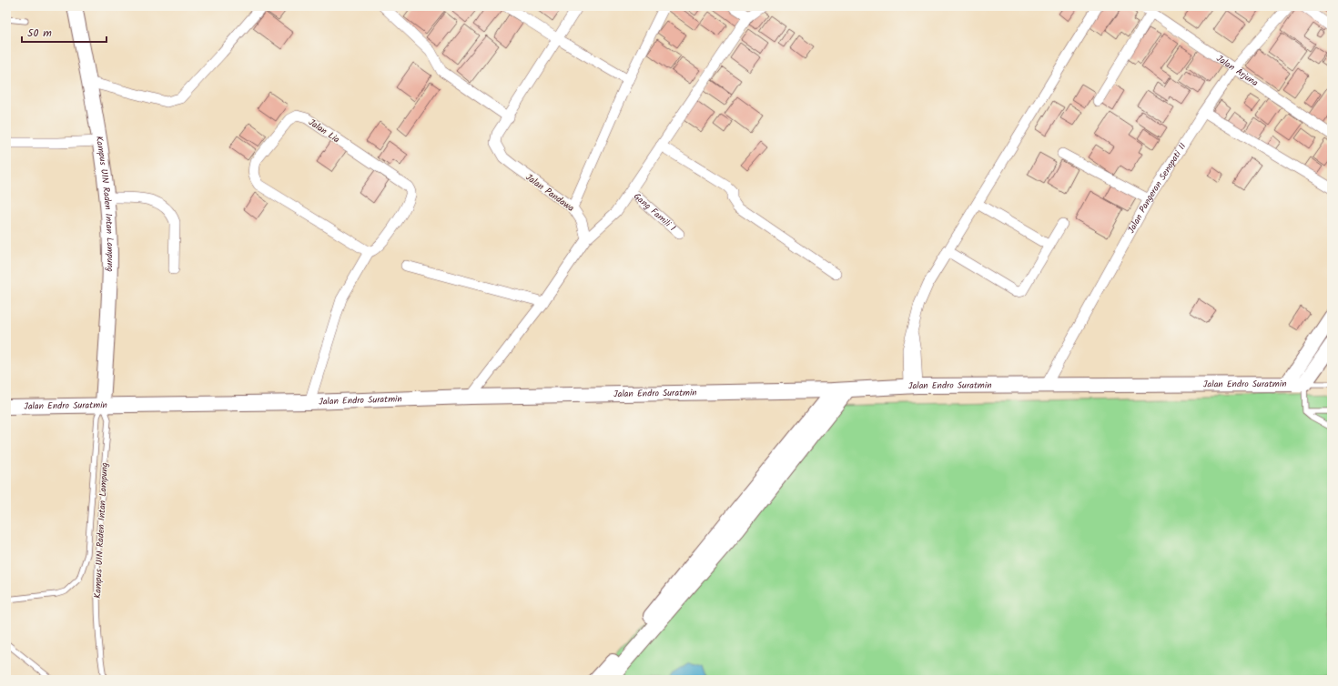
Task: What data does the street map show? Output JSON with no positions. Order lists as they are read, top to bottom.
{
  "streets": {
    "main road": ["Kampus UIN Raden Intan Lampung", "Jalan Endro Suratmin"],
    "street": [
      "Jalan Arjuna",
      "Jalan Lia",
      "Jalan Pangeran Senopati II",
      "Jalan Pandawa",
      "Gang Famili 1"
    ]
  },
  "crossings": [
    ["Jalan Arjuna", "Jalan Pangeran Senopati II"],
    ["Jalan Lia", "Jalan Endro Suratmin"],
    ["Jalan Pangeran Senopati II", "Jalan Endro Suratmin"],
    ["Kampus UIN Raden Intan Lampung", "Jalan Endro Suratmin"]
  ],
  "scale_bar": "50 m"
}
